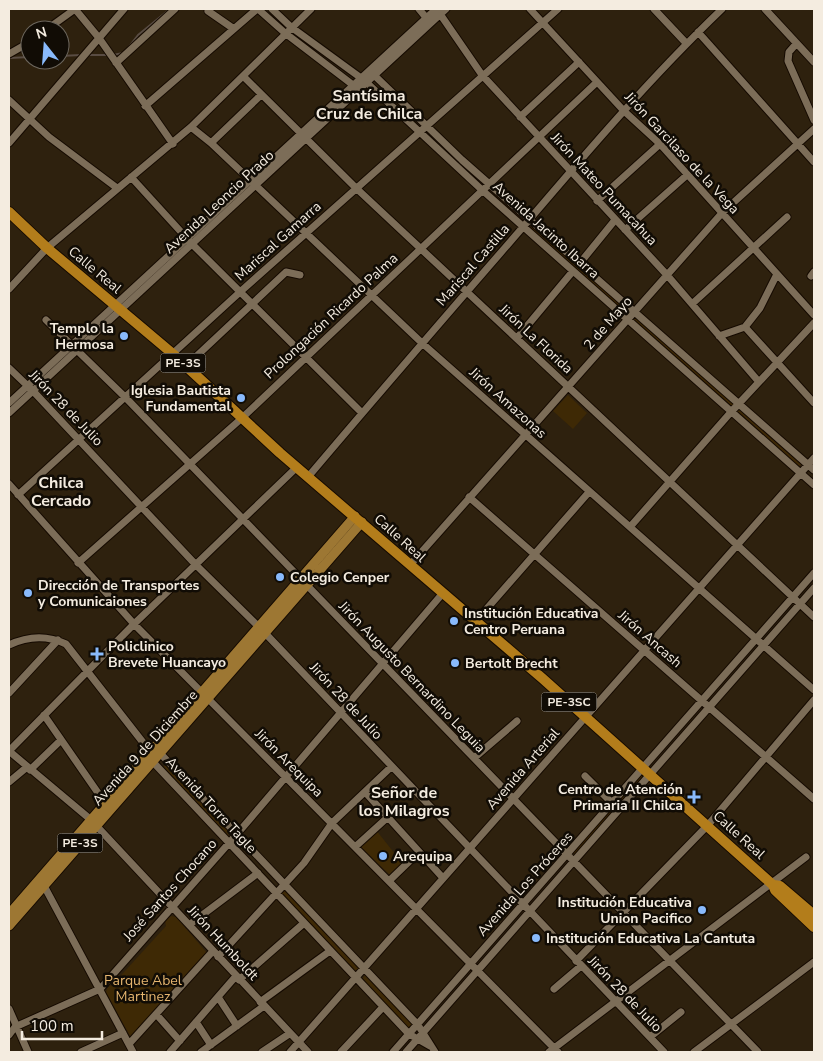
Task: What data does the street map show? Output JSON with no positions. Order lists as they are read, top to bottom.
{
  "streets": {
    "highway": ["Calle Real", "PE-3S", "PE-3SC"],
    "main road": ["Avenida 9 de Diciembre"],
    "street": [
      "Jirón Garcilaso de la Vega",
      "Jirón Mateo Pumacahua",
      "Avenida Leoncio Prado",
      "Avenida Jacinto Ibarra",
      "Mariscal Gamarra",
      "Mariscal Castilla",
      "Prolongación Ricardo Palma",
      "2 de Mayo",
      "Jirón La Florida",
      "Jirón Amazonas",
      "Jirón 28 de Julio",
      "Jirón Ancash",
      "Jirón Augusto Bernardino Leguia",
      "Jirón Arequipa",
      "Avenida Arterial",
      "Avenida Torre Tagle",
      "Avenida Los Próceres",
      "José Santos Chocano",
      "Jirón Humboldt"
    ]
  },
  "crossings": [
    ["Jirón Garcilaso de la Vega", "Mariscal Gamarra"],
    ["Jirón Garcilaso de la Vega", "Mariscal Castilla"],
    ["Jirón Garcilaso de la Vega", "Prolongación Ricardo Palma"],
    ["Jirón Garcilaso de la Vega", "2 de Mayo"],
    ["Jirón Mateo Pumacahua", "Avenida Leoncio Prado"],
    ["Jirón Mateo Pumacahua", "Mariscal Gamarra"],
    ["Jirón Mateo Pumacahua", "Mariscal Castilla"],
    ["Jirón Mateo Pumacahua", "Prolongación Ricardo Palma"],
    ["Jirón Mateo Pumacahua", "2 de Mayo"],
    ["Avenida Leoncio Prado", "Avenida Jacinto Ibarra"],
    ["Avenida Leoncio Prado", "Calle Real"],
    ["Avenida Leoncio Prado", "Jirón La Florida"],
    ["Avenida Leoncio Prado", "Jirón Amazonas"],
    ["Avenida Leoncio Prado", "Jirón 28 de Julio"],
    ["Avenida Leoncio Prado", "Jirón Augusto Bernardino Leguia"],
    ["Avenida Jacinto Ibarra", "Mariscal Gamarra"],
    ["Avenida Jacinto Ibarra", "Mariscal Castilla"],
    ["Avenida Jacinto Ibarra", "Prolongación Ricardo Palma"],
    ["Avenida Jacinto Ibarra", "2 de Mayo"],
    ["Avenida Jacinto Ibarra", "Avenida Arterial"],
    ["Mariscal Gamarra", "Calle Real"],
    ["Mariscal Gamarra", "Jirón La Florida"],
    ["Mariscal Gamarra", "Jirón Amazonas"],
    ["Mariscal Gamarra", "Jirón 28 de Julio"],
    ["Mariscal Gamarra", "Jirón Augusto Bernardino Leguia"],
    ["Mariscal Gamarra", "Jirón Arequipa"],
    ["Mariscal Castilla", "Calle Real"],
    ["Mariscal Castilla", "Jirón La Florida"],
    ["Mariscal Castilla", "Jirón Amazonas"],
    ["Calle Real", "Prolongación Ricardo Palma"],
    ["Calle Real", "2 de Mayo"],
    ["Calle Real", "Avenida 9 de Diciembre"],
    ["Calle Real", "Avenida Arterial"],
    ["Calle Real", "Avenida Los Próceres"],
    ["Calle Real", "José Santos Chocano"],
    ["Prolongación Ricardo Palma", "Jirón La Florida"],
    ["Prolongación Ricardo Palma", "Jirón Amazonas"],
    ["Prolongación Ricardo Palma", "Jirón 28 de Julio"],
    ["Prolongación Ricardo Palma", "Jirón Augusto Bernardino Leguia"],
    ["Prolongación Ricardo Palma", "Jirón Arequipa"],
    ["2 de Mayo", "Jirón La Florida"],
    ["2 de Mayo", "Jirón Amazonas"],
    ["2 de Mayo", "Jirón Ancash"],
    ["Jirón La Florida", "Avenida Arterial"],
    ["Jirón La Florida", "Avenida Los Próceres"],
    ["Jirón Amazonas", "Avenida Arterial"],
    ["Jirón Amazonas", "Avenida Los Próceres"],
    ["Jirón 28 de Julio", "Avenida 9 de Diciembre"],
    ["Jirón 28 de Julio", "Avenida Arterial"],
    ["Jirón 28 de Julio", "Avenida Los Próceres"],
    ["Jirón 28 de Julio", "José Santos Chocano"],
    ["Jirón Ancash", "Avenida Arterial"],
    ["Jirón Ancash", "Avenida Los Próceres"],
    ["Jirón Augusto Bernardino Leguia", "Avenida 9 de Diciembre"],
    ["Jirón Augusto Bernardino Leguia", "Avenida Arterial"],
    ["Jirón Augusto Bernardino Leguia", "Avenida Los Próceres"],
    ["Jirón Augusto Bernardino Leguia", "José Santos Chocano"],
    ["Avenida 9 de Diciembre", "Jirón Arequipa"],
    ["Avenida 9 de Diciembre", "Avenida Torre Tagle"],
    ["Avenida 9 de Diciembre", "Jirón Humboldt"],
    ["Jirón Arequipa", "Avenida Arterial"],
    ["Jirón Arequipa", "Avenida Los Próceres"],
    ["Jirón Arequipa", "José Santos Chocano"],
    ["Avenida Arterial", "Avenida Torre Tagle"],
    ["Avenida Arterial", "Jirón Humboldt"],
    ["Avenida Torre Tagle", "Avenida Los Próceres"],
    ["Avenida Torre Tagle", "José Santos Chocano"],
    ["José Santos Chocano", "Jirón Humboldt"]
  ],
  "districts": ["Santísima Cruz de Chilca", "Chilca Cercado", "Señor de los Milagros"],
  "parks": ["Parque Abel Martinez"],
  "places": {
    "other": [
      "Templo la Hermosa",
      "Iglesia Bautista Fundamental",
      "Colegio Cenper",
      "Dirección de Transportes y Comunicaiones",
      "Institución Educativa Centro Peruana",
      "Bertolt Brecht",
      "Arequipa",
      "Institución Educativa Union Pacifico",
      "Institución Educativa La Cantuta"
    ],
    "health": ["Policlinico Brevete Huancayo", "Centro de Atención Primaria II Chilca"]
  },
  "scale_bar": "100 m",
  "north": "top"
}
